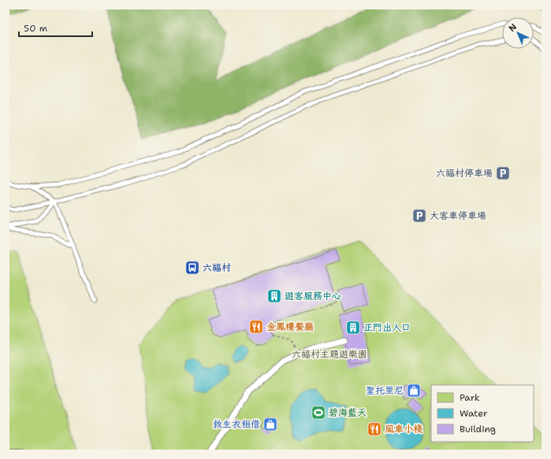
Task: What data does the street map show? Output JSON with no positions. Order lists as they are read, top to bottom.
{
  "parks": ["六福村主題遊樂園"],
  "places": {
    "parking": ["六福村停車場", "大客車停車場"],
    "bus stop": ["六福村"],
    "building": ["遊客服務中心", "正門出入口"],
    "restaurant": ["金鳳樓餐廳", "風車小棧"],
    "shop": ["聖托里尼", "救生衣租借"],
    "sports": ["碧海藍天"]
  },
  "legend": ["Park", "Water", "Building"],
  "scale_bar": "50 m",
  "north": "top left"
}
